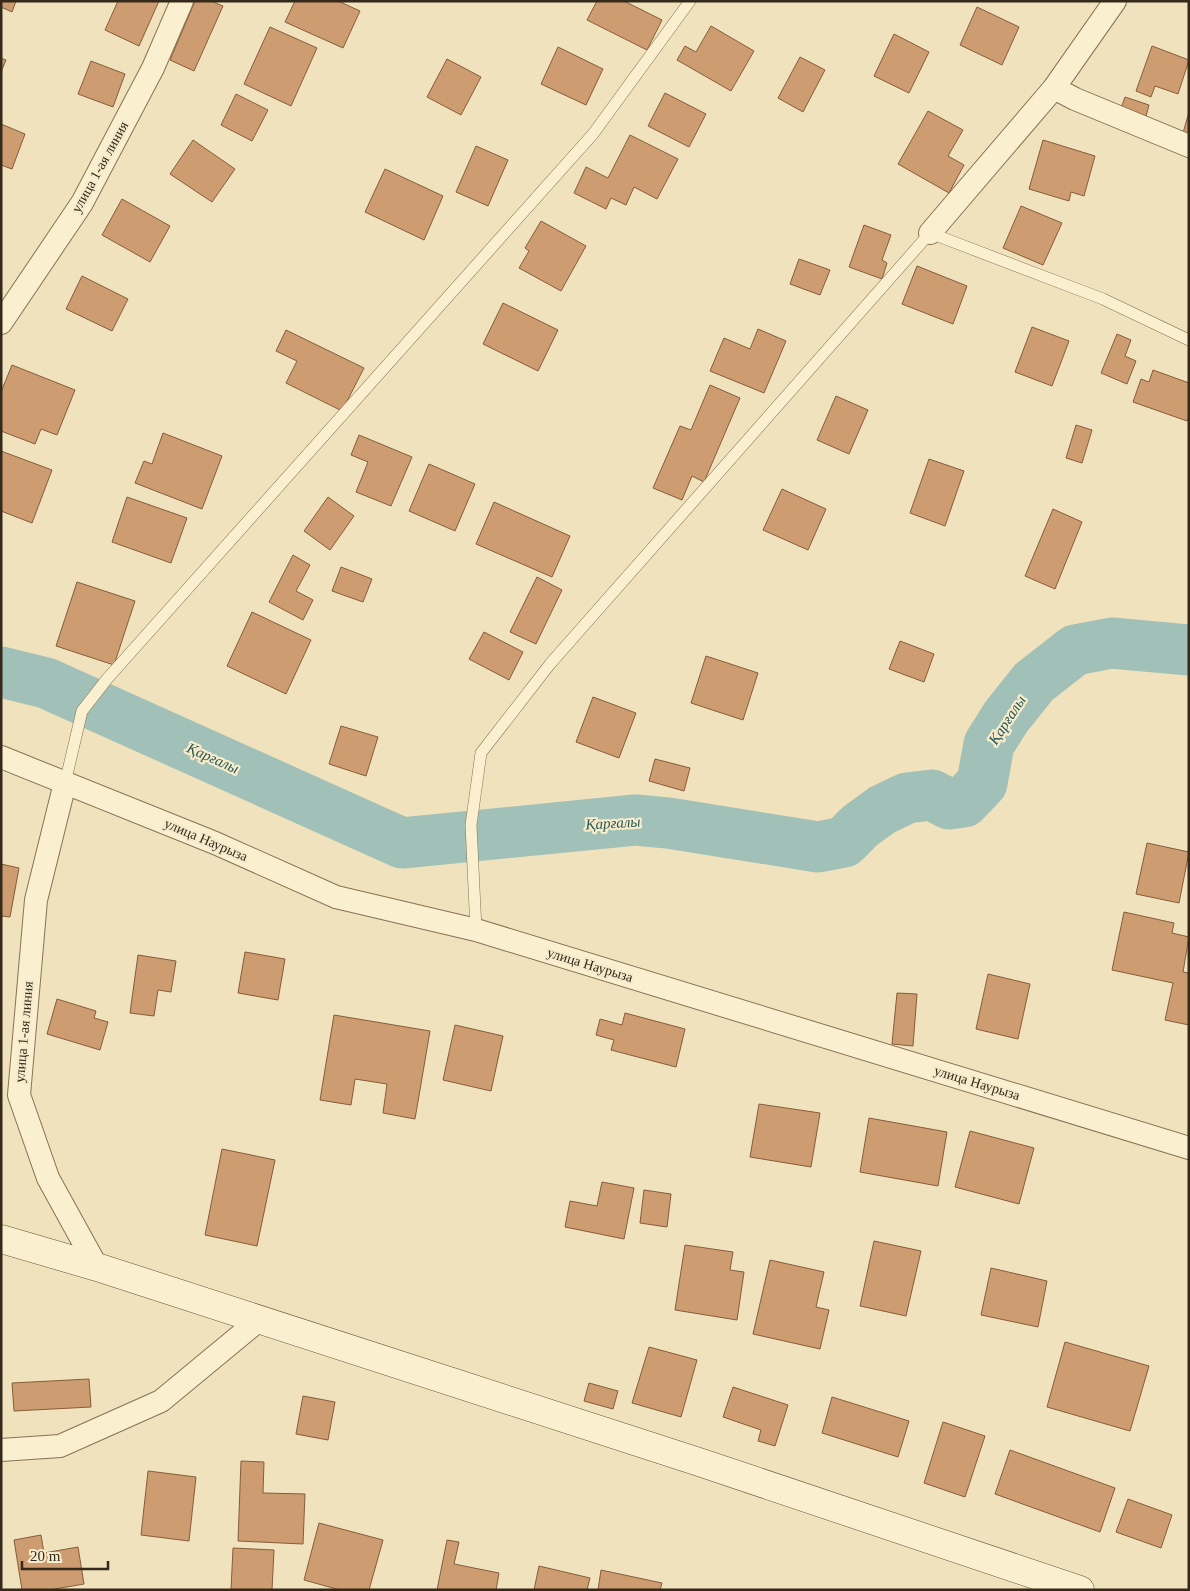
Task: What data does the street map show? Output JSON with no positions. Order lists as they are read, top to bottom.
{
  "streets": {
    "street": ["улица 1-ая линия", "улица Наурыза"]
  },
  "crossings": [
    ["улица 1-ая линия", "улица Наурыза"]
  ],
  "water": ["Қарғалы"],
  "scale_bar": "20 m"
}
